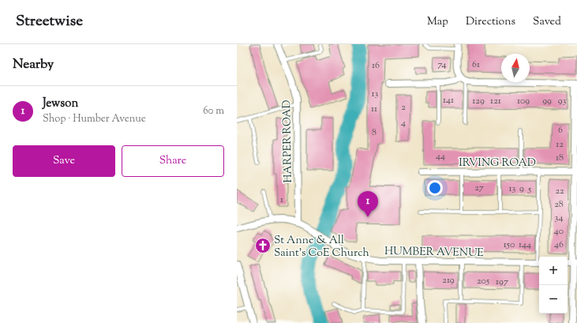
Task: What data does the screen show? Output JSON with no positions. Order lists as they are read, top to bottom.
{
  "streets": {
    "street": ["HARPER ROAD", "IRVING ROAD", "HUMBER AVENUE"]
  },
  "crossings": [
    ["HARPER ROAD", "HUMBER AVENUE"]
  ],
  "places": {
    "church": ["St Anne & All Saint’s CoE Church"]
  },
  "house_numbers": [
    "74",
    "61",
    "16",
    "13",
    "141",
    "129",
    "121",
    "109",
    "99",
    "93",
    "2",
    "11",
    "4",
    "6",
    "8",
    "12",
    "44",
    "18",
    "27",
    "13",
    "9",
    "5",
    "22",
    "1",
    "28",
    "34",
    "40",
    "150",
    "144",
    "46",
    "219",
    "205",
    "197"
  ],
  "north": "top",
  "page": {
    "header": "Streetwise",
    "nav": ["Map", "Directions", "Saved"],
    "heading": "Nearby",
    "list": [
      {
        "mark": "1",
        "name": "Jewson",
        "note": "Shop · Humber Avenue",
        "value": "60 m"
      }
    ],
    "buttons": ["Save", "Share"],
    "pins": "1",
    "map_buttons": ["+", "−"]
  }
}
